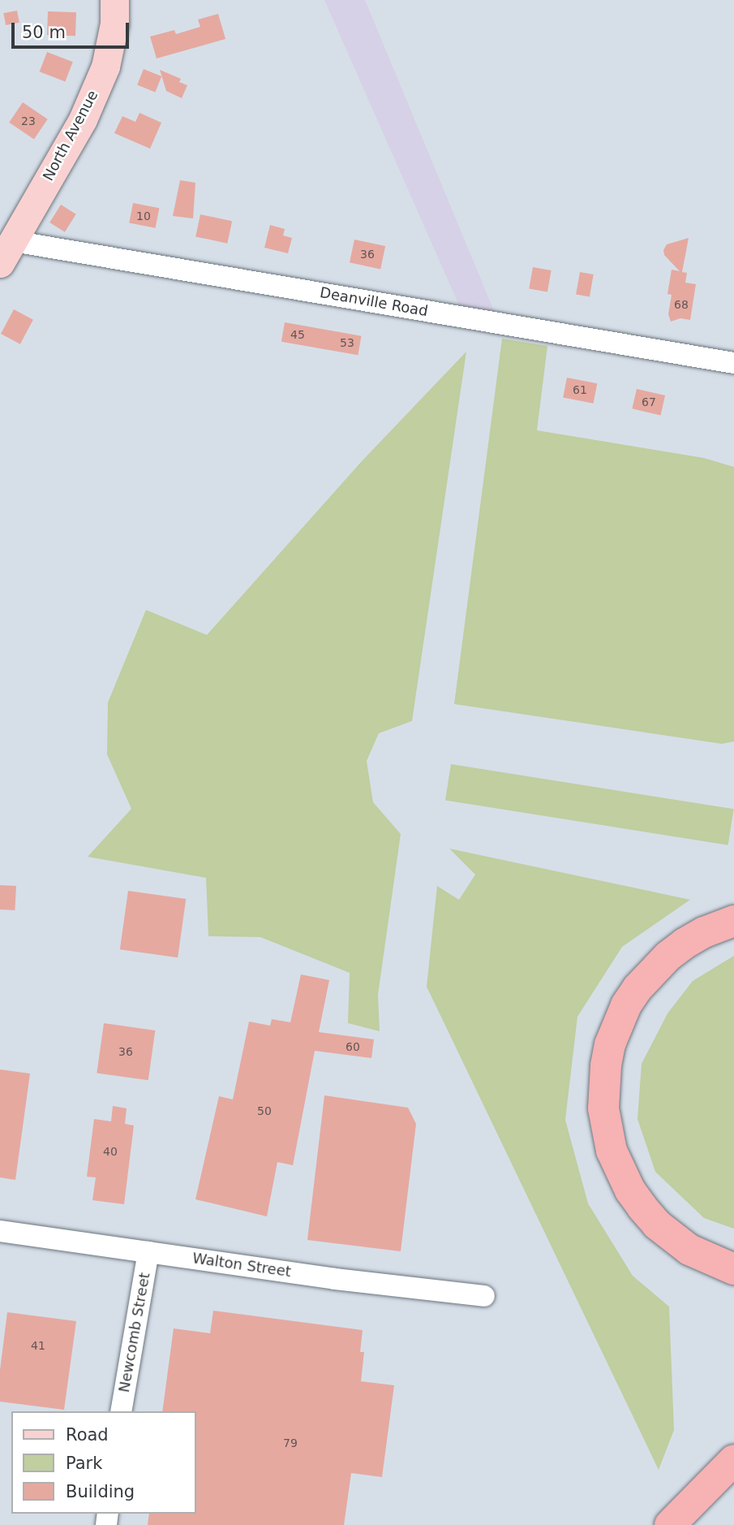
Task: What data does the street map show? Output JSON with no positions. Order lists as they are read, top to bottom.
{
  "streets": {
    "main road": ["North Avenue"],
    "street": ["Deanville Road", "Walton Street", "Newcomb Street"]
  },
  "crossings": [
    ["North Avenue", "Deanville Road"],
    ["Walton Street", "Newcomb Street"]
  ],
  "house_numbers": [
    "23",
    "10",
    "36",
    "68",
    "45",
    "53",
    "61",
    "67",
    "60",
    "36",
    "50",
    "40",
    "41",
    "79"
  ],
  "legend": ["Road", "Park", "Building"],
  "scale_bar": "50 m"
}
